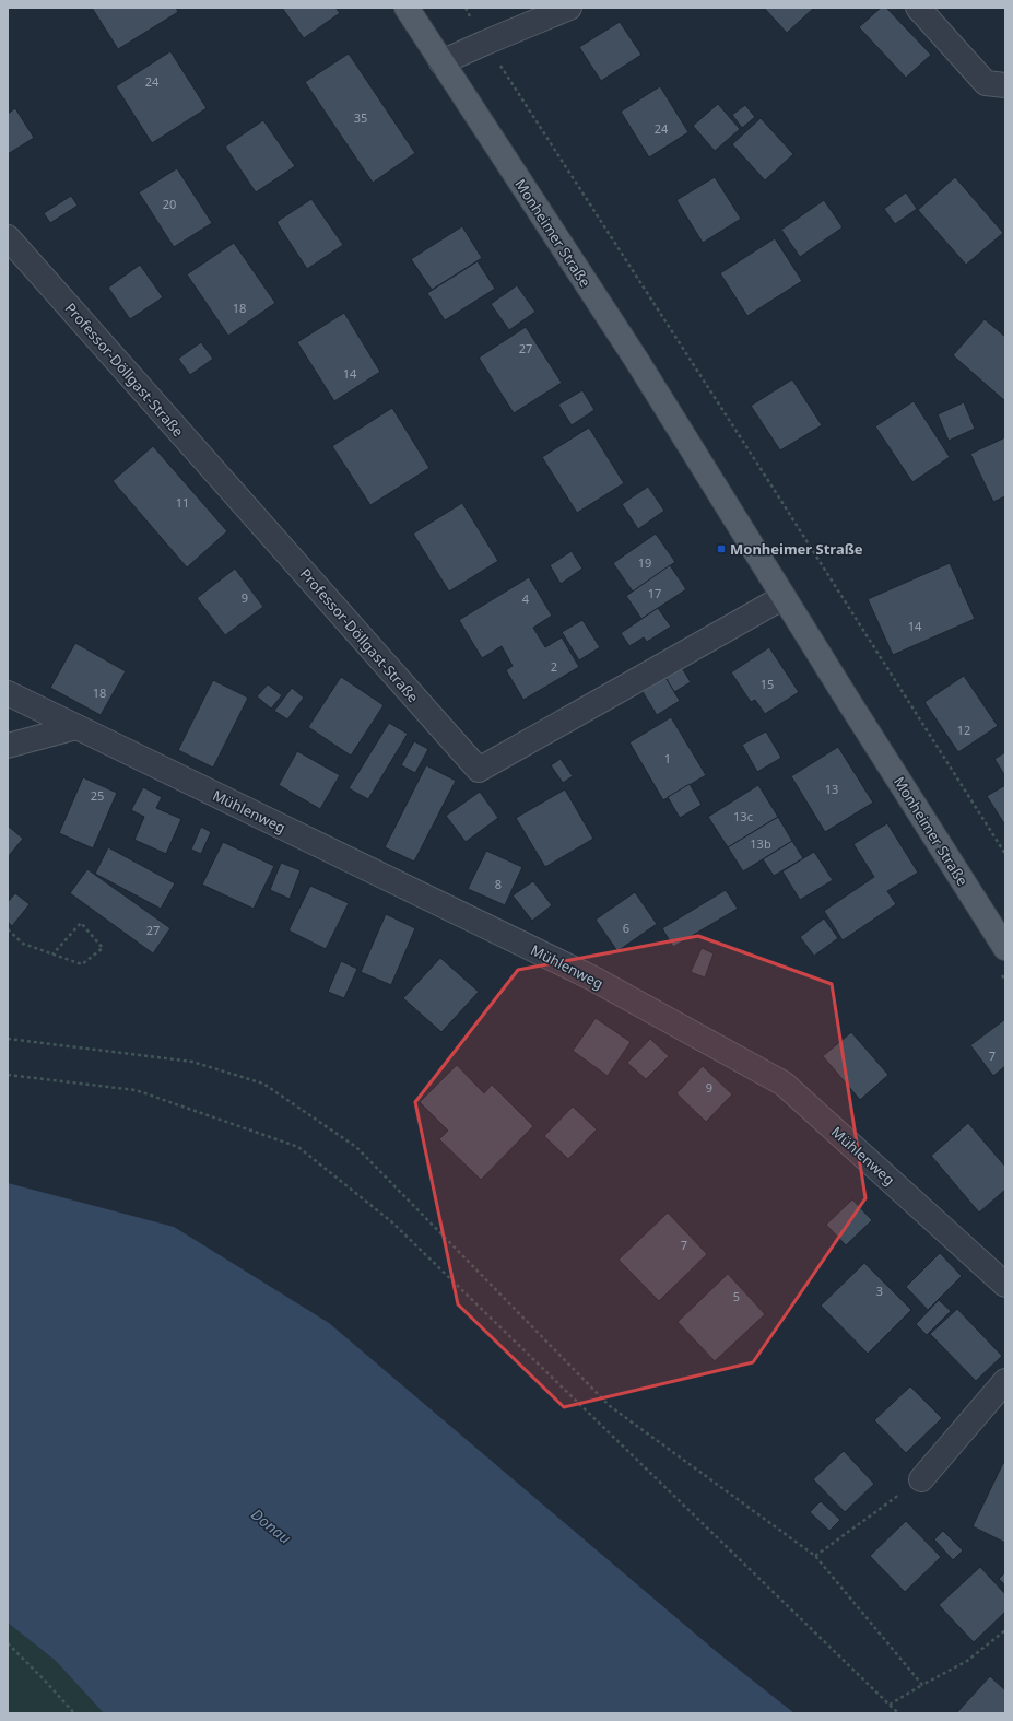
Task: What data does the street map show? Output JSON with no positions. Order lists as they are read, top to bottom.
{
  "streets": {
    "main road": ["Monheimer Straße"],
    "street": ["Professor-Döllgast-Straße", "Mühlenweg"]
  },
  "crossings": [
    ["Monheimer Straße", "Professor-Döllgast-Straße"]
  ],
  "water": ["Donau"],
  "places": {
    "transit": ["Monheimer Straße"]
  },
  "house_numbers": [
    "24",
    "35",
    "24",
    "20",
    "18",
    "27",
    "14",
    "11",
    "19",
    "17",
    "9",
    "4",
    "14",
    "2",
    "15",
    "18",
    "12",
    "1",
    "13",
    "25",
    "13c",
    "13b",
    "8",
    "6",
    "27",
    "7",
    "9",
    "7",
    "3",
    "5"
  ]
}
